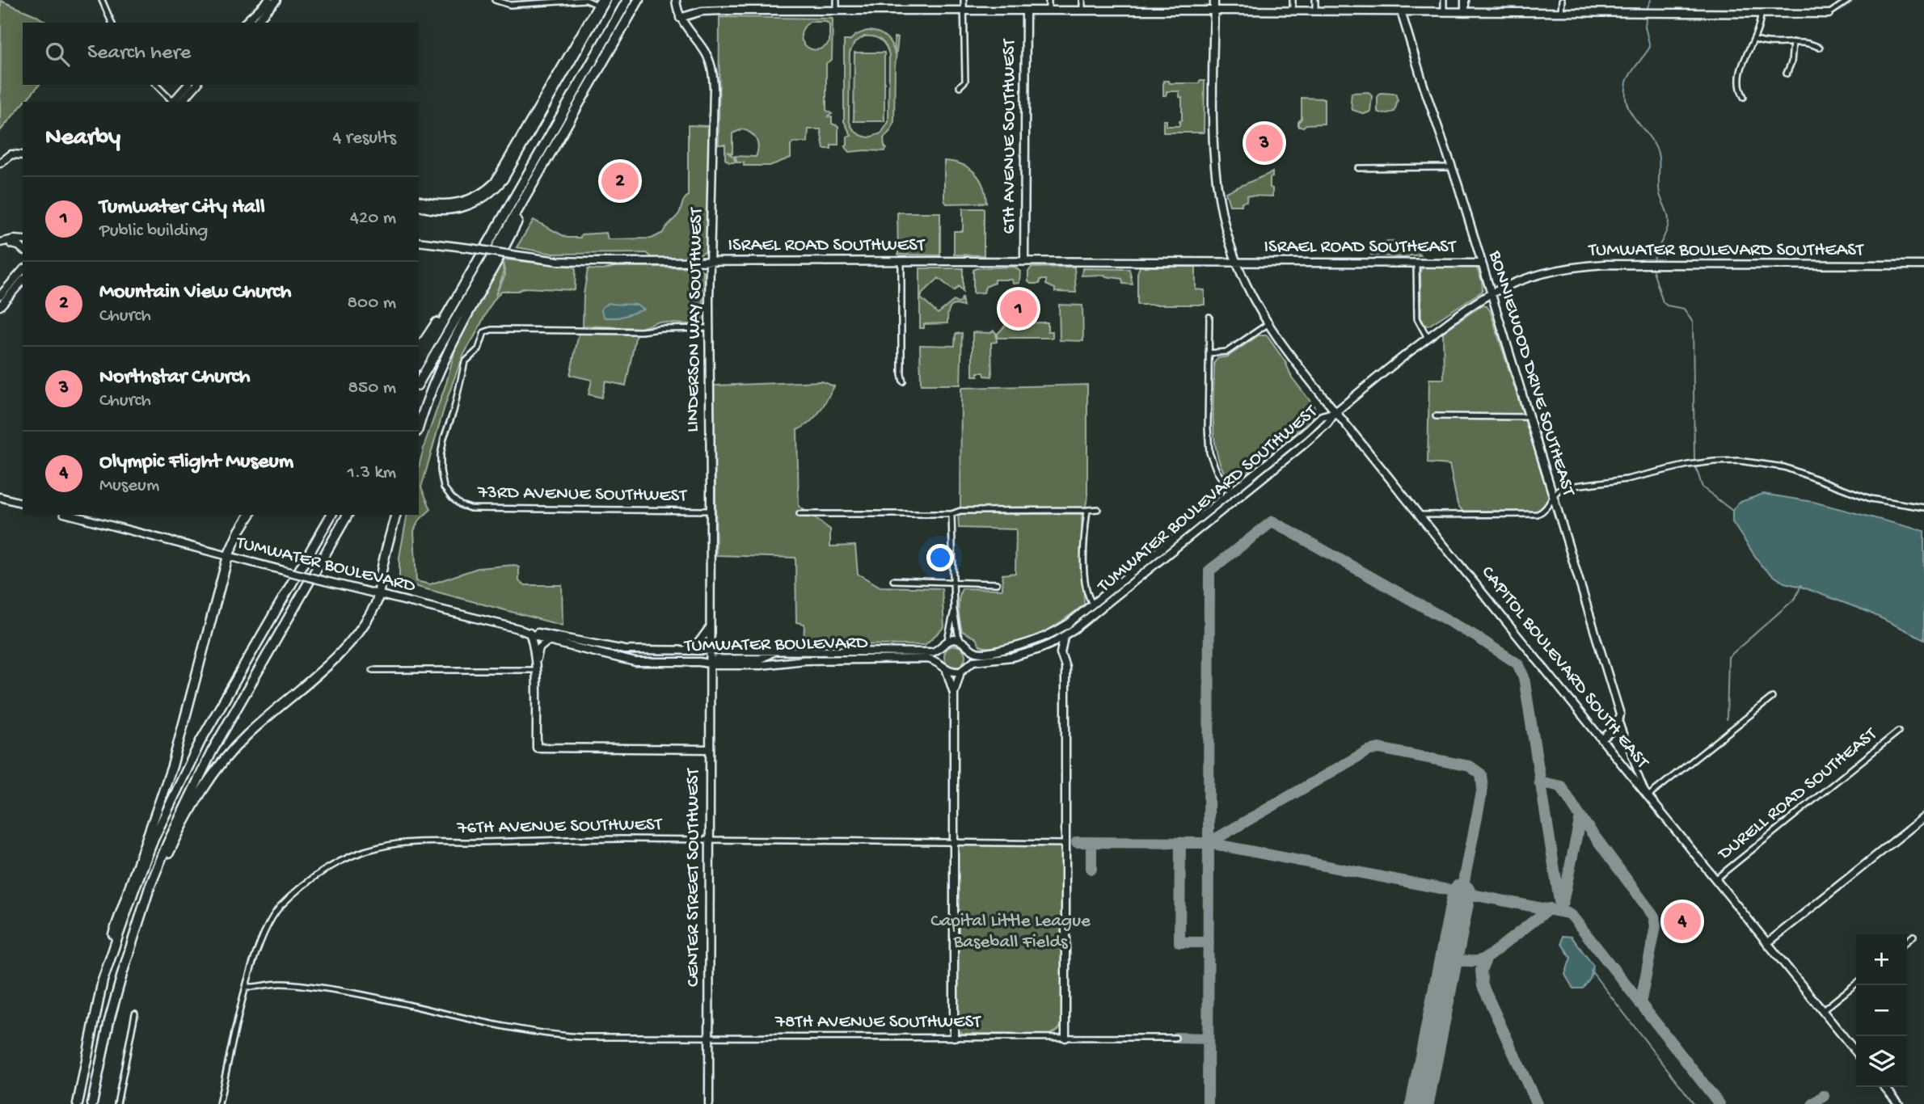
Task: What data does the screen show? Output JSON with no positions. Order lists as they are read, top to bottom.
{
  "streets": {
    "street": [
      "6TH AVENUE SOUTHWEST",
      "ISRAEL ROAD SOUTHWEST",
      "ISRAEL ROAD SOUTHEAST",
      "TUMWATER BOULEVARD SOUTHEAST",
      "LINDERSON WAY SOUTHWEST",
      "BONNIEWOOD DRIVE SOUTHEAST",
      "73RD AVENUE SOUTHWEST",
      "TUMWATER BOULEVARD SOUTHWEST",
      "TUMWATER BOULEVARD",
      "CAPITOL BOULEVARD SOUTH EAST",
      "DURELL ROAD SOUTHEAST",
      "76TH AVENUE SOUTHWEST",
      "CENTER STREET SOUTHWEST",
      "78TH AVENUE SOUTHWEST"
    ]
  },
  "crossings": [
    ["6TH AVENUE SOUTHWEST", "ISRAEL ROAD SOUTHWEST"],
    ["ISRAEL ROAD SOUTHWEST", "ISRAEL ROAD SOUTHEAST"],
    ["ISRAEL ROAD SOUTHWEST", "LINDERSON WAY SOUTHWEST"],
    ["ISRAEL ROAD SOUTHWEST", "CAPITOL BOULEVARD SOUTH EAST"],
    ["ISRAEL ROAD SOUTHEAST", "BONNIEWOOD DRIVE SOUTHEAST"],
    ["ISRAEL ROAD SOUTHEAST", "CAPITOL BOULEVARD SOUTH EAST"],
    ["TUMWATER BOULEVARD SOUTHEAST", "BONNIEWOOD DRIVE SOUTHEAST"],
    ["TUMWATER BOULEVARD SOUTHEAST", "TUMWATER BOULEVARD SOUTHWEST"],
    ["TUMWATER BOULEVARD SOUTHEAST", "CAPITOL BOULEVARD SOUTH EAST"],
    ["LINDERSON WAY SOUTHWEST", "73RD AVENUE SOUTHWEST"],
    ["LINDERSON WAY SOUTHWEST", "TUMWATER BOULEVARD"],
    ["LINDERSON WAY SOUTHWEST", "CENTER STREET SOUTHWEST"],
    ["TUMWATER BOULEVARD SOUTHWEST", "TUMWATER BOULEVARD"],
    ["TUMWATER BOULEVARD SOUTHWEST", "CAPITOL BOULEVARD SOUTH EAST"],
    ["TUMWATER BOULEVARD", "CENTER STREET SOUTHWEST"],
    ["CAPITOL BOULEVARD SOUTH EAST", "DURELL ROAD SOUTHEAST"],
    ["76TH AVENUE SOUTHWEST", "CENTER STREET SOUTHWEST"],
    ["76TH AVENUE SOUTHWEST", "78TH AVENUE SOUTHWEST"],
    ["CENTER STREET SOUTHWEST", "78TH AVENUE SOUTHWEST"]
  ],
  "parks": ["Capital Little League Baseball Fields"],
  "page": {
    "search": "Search here",
    "heading": ["Nearby", "4 results"],
    "pins": [
      "3",
      "2",
      "1",
      "4"
    ],
    "list": [
      {
        "mark": "1",
        "name": "Tumwater City Hall",
        "note": "Public building",
        "value": "420 m"
      },
      {
        "mark": "2",
        "name": "Mountain View Church",
        "note": "Church",
        "value": "800 m"
      },
      {
        "mark": "3",
        "name": "Northstar Church",
        "note": "Church",
        "value": "850 m"
      },
      {
        "mark": "4",
        "name": "Olympic Flight Museum",
        "note": "Museum",
        "value": "1.3 km"
      }
    ],
    "map_buttons": ["+", "−"]
  }
}
